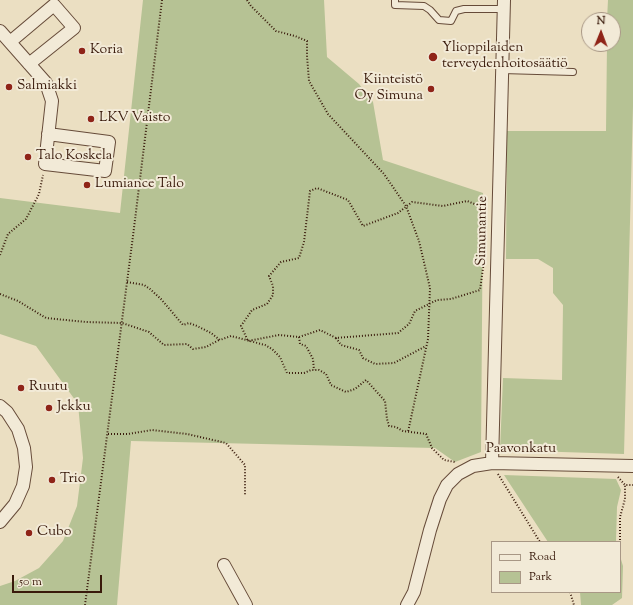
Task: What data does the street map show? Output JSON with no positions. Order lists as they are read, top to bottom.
{
  "streets": {
    "street": ["Simunantie", "Paavonkatu"]
  },
  "crossings": [
    ["Simunantie", "Paavonkatu"]
  ],
  "places": [
    "Koria",
    "Ylioppilaiden terveydenhoitosäätiö",
    "Salmiakki",
    "Kiinteistö Oy Simuna",
    "LKV Vaisto",
    "Talo Koskela",
    "Lumiance Talo",
    "Ruutu",
    "Jekku",
    "Trio",
    "Cubo"
  ],
  "legend": ["Road", "Park"],
  "scale_bar": "50 m",
  "north": "top"
}
